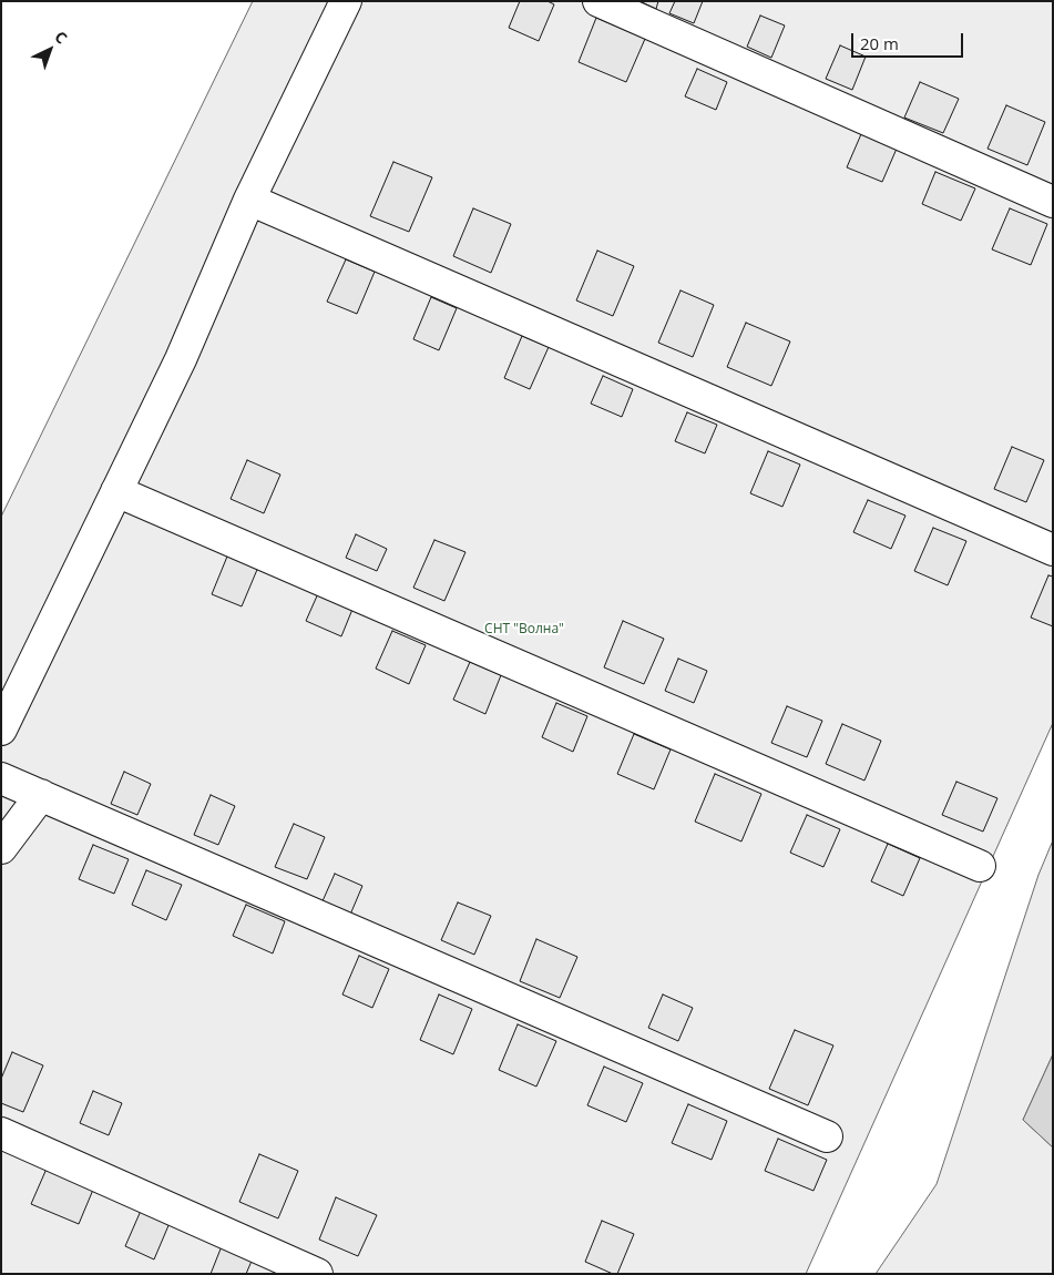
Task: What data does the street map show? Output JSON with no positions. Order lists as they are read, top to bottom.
{
  "parks": ["СНТ \"Волна\""],
  "scale_bar": "20 m",
  "north": "top right"
}
